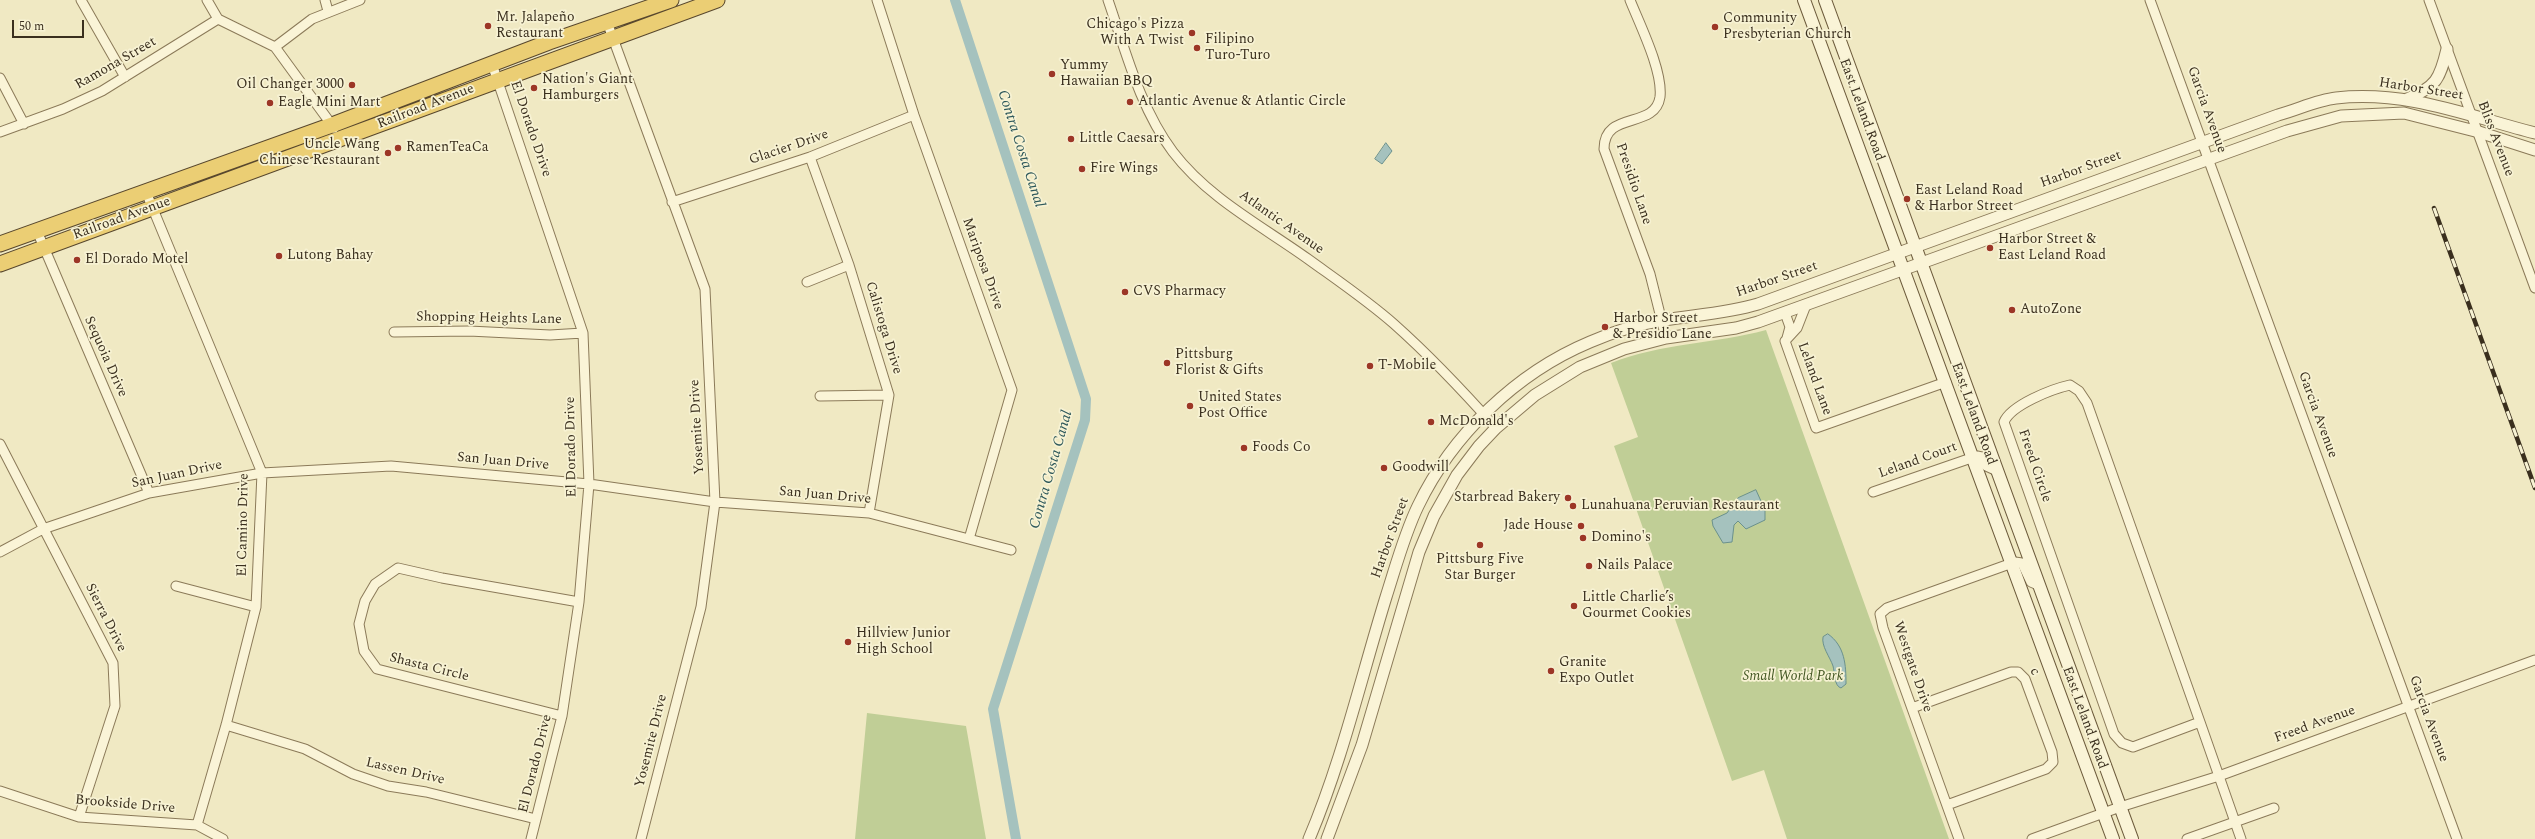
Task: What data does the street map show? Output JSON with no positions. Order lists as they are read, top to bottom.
{
  "streets": {
    "highway": ["Railroad Avenue"],
    "main road": ["East Leland Road"],
    "street": [
      "Ramona Street",
      "Harbor Street",
      "Garcia Avenue",
      "El Dorado Drive",
      "Bliss Avenue",
      "Glacier Drive",
      "Presidio Lane",
      "Atlantic Avenue",
      "Mariposa Drive",
      "Shopping Heights Lane",
      "Calistoga Drive",
      "Sequoia Drive",
      "Leland Lane",
      "Yosemite Drive",
      "Leland Court",
      "San Juan Drive",
      "Freed Circle",
      "El Camino Drive",
      "Sierra Drive",
      "Westgate Drive",
      "Shasta Circle",
      "c",
      "Freed Avenue",
      "Lassen Drive",
      "Brookside Drive"
    ]
  },
  "crossings": [
    ["Harbor Street", "East Leland Road"],
    ["Harbor Street", "Garcia Avenue"],
    ["Harbor Street", "Bliss Avenue"],
    ["Harbor Street", "Presidio Lane"],
    ["Harbor Street", "Atlantic Avenue"],
    ["Harbor Street", "Leland Lane"],
    ["Railroad Avenue", "El Dorado Drive"],
    ["Railroad Avenue", "Sequoia Drive"],
    ["Railroad Avenue", "Yosemite Drive"],
    ["Railroad Avenue", "El Camino Drive"],
    ["East Leland Road", "Leland Lane"],
    ["East Leland Road", "Leland Court"],
    ["East Leland Road", "Westgate Drive"],
    ["East Leland Road", "Freed Avenue"],
    ["Garcia Avenue", "Freed Avenue"],
    ["El Dorado Drive", "Shopping Heights Lane"],
    ["El Dorado Drive", "San Juan Drive"],
    ["El Dorado Drive", "Shasta Circle"],
    ["El Dorado Drive", "Lassen Drive"],
    ["Glacier Drive", "Mariposa Drive"],
    ["Glacier Drive", "Calistoga Drive"],
    ["Glacier Drive", "Yosemite Drive"],
    ["Mariposa Drive", "San Juan Drive"],
    ["Calistoga Drive", "San Juan Drive"],
    ["Sequoia Drive", "San Juan Drive"],
    ["Yosemite Drive", "San Juan Drive"],
    ["San Juan Drive", "El Camino Drive"],
    ["San Juan Drive", "Sierra Drive"],
    ["Freed Circle", "Freed Avenue"],
    ["El Camino Drive", "Lassen Drive"],
    ["El Camino Drive", "Brookside Drive"],
    ["Sierra Drive", "Brookside Drive"],
    ["Westgate Drive", "c"]
  ],
  "water": ["Contra Costa Canal"],
  "parks": ["Small World Park"],
  "places": [
    "Mr. Jalapeño Restaurant",
    "Community Presbyterian Church",
    "Chicago's Pizza With A Twist",
    "Filipino Turo-Turo",
    "Yummy Hawaiian BBQ",
    "Oil Changer 3000",
    "Nation's Giant Hamburgers",
    "Atlantic Avenue & Atlantic Circle",
    "Eagle Mini Mart",
    "Little Caesars",
    "RamenTeaCa",
    "Uncle Wang Chinese Restaurant",
    "Fire Wings",
    "East Leland Road & Harbor Street",
    "Harbor Street & East Leland Road",
    "Lutong Bahay",
    "El Dorado Motel",
    "CVS Pharmacy",
    "AutoZone",
    "Harbor Street & Presidio Lane",
    "Pittsburg Florist & Gifts",
    "T-Mobile",
    "United States Post Office",
    "McDonald's",
    "Foods Co",
    "Goodwill",
    "Starbread Bakery",
    "Lunahuana Peruvian Restaurant",
    "Jade House",
    "Domino's",
    "Pittsburg Five Star Burger",
    "Nails Palace",
    "Little Charlie’s Gourmet Cookies",
    "Hillview Junior High School",
    "Granite Expo Outlet"
  ],
  "scale_bar": "50 m"
}
